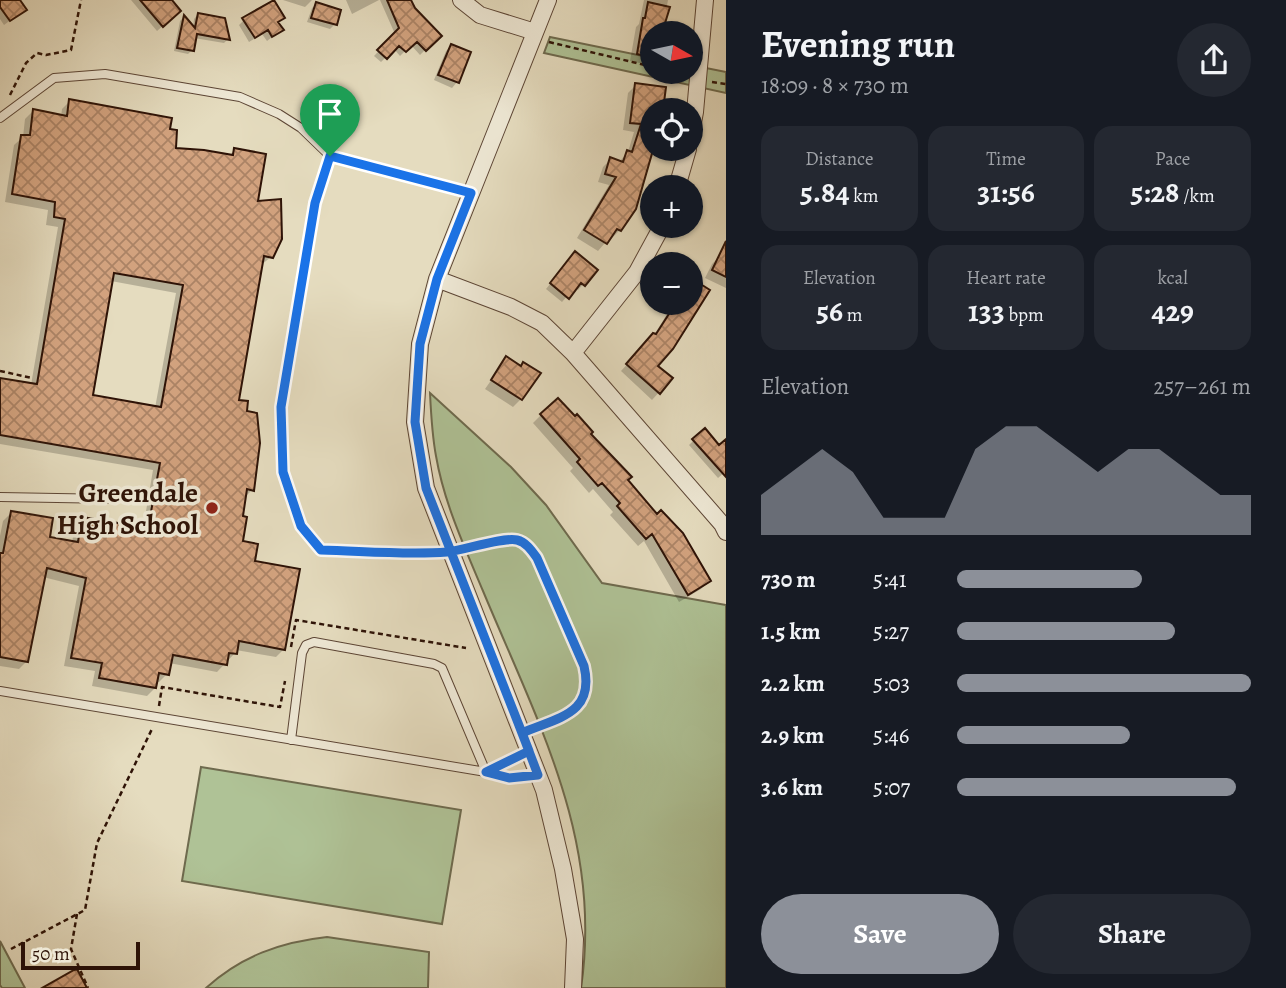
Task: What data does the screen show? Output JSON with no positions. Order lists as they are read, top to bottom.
{
  "places": ["Greendale High School"],
  "scale_bar": "50 m",
  "north": "right",
  "page": {
    "heading": ["Evening run", "18:09 · 8 × 730 m"],
    "map_buttons": ["+", "−"],
    "stats": [
      ["Distance", "5.84 km"],
      ["Time", "31:56"],
      ["Pace", "5:28 /km"],
      ["Elevation", "56 m"],
      ["Heart rate", "133 bpm"],
      ["kcal", "429"]
    ],
    "chart": ["Elevation", "257–261 m"],
    "list": [
      {
        "name": "730 m",
        "note": "5:41"
      },
      {
        "name": "1.5 km",
        "note": "5:27"
      },
      {
        "name": "2.2 km",
        "note": "5:03"
      },
      {
        "name": "2.9 km",
        "note": "5:46"
      },
      {
        "name": "3.6 km",
        "note": "5:07"
      }
    ],
    "buttons": ["Save", "Share"],
    "scale": "50 m"
  }
}
